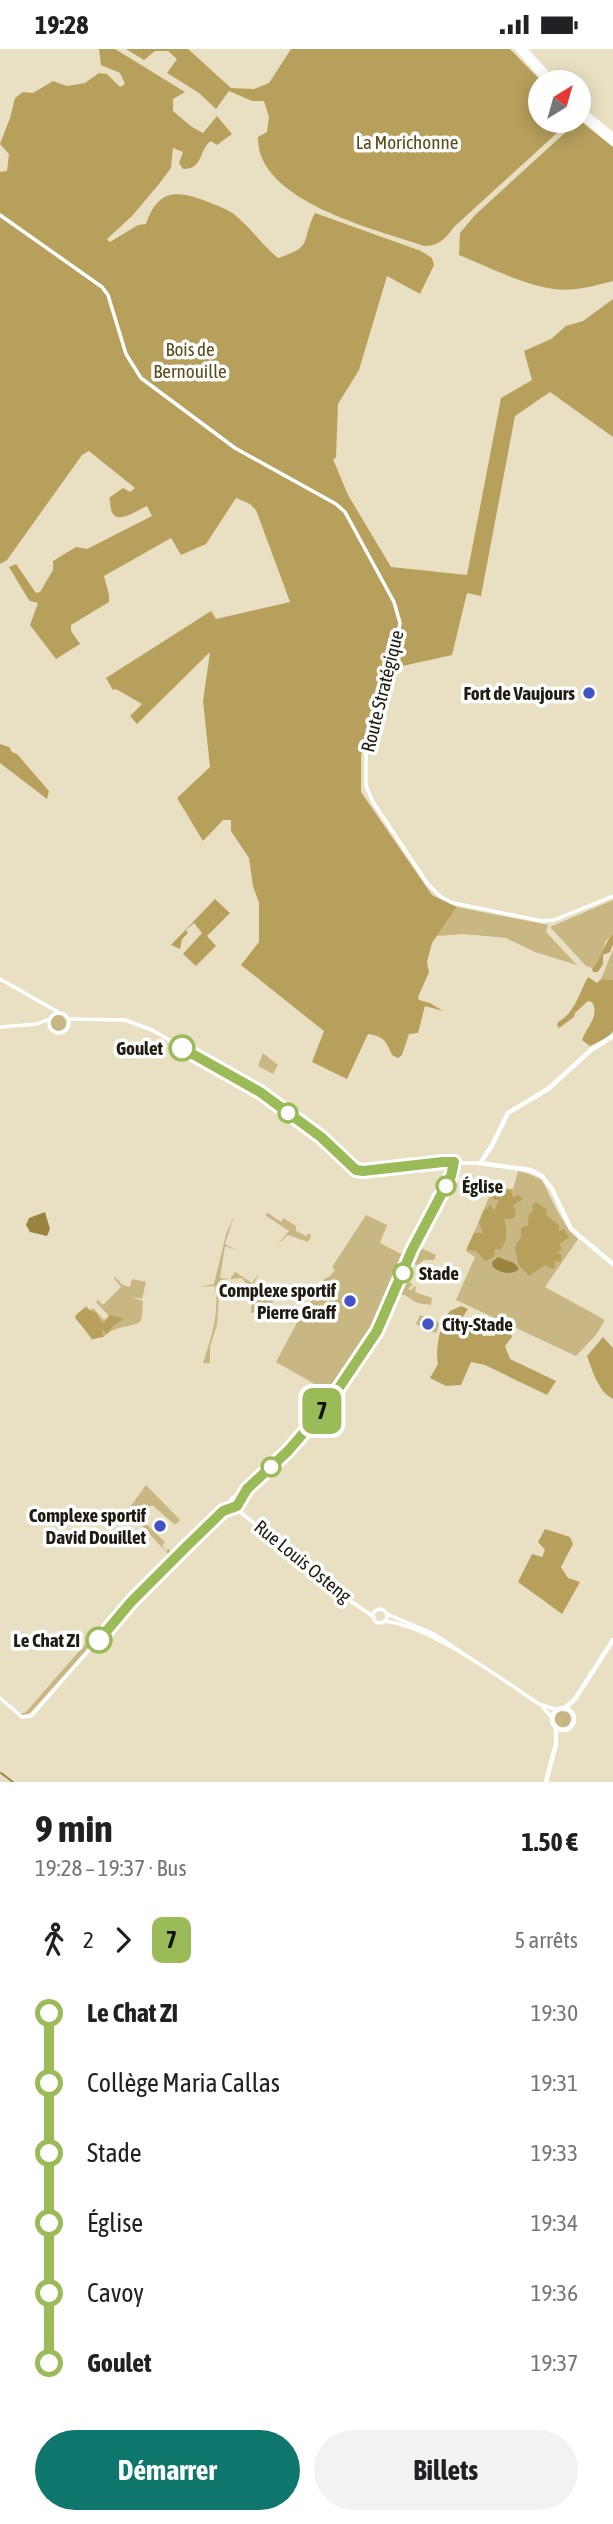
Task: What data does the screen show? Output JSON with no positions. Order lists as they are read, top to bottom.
{
  "streets": {
    "street": ["Route Stratégique", "Rue Louis Osteng"]
  },
  "parks": ["La Morichonne", "Bois de Bernouille"],
  "places": [
    "Fort de Vaujours",
    "Goulet",
    "Église",
    "Stade",
    "Complexe sportif Pierre Graff",
    "City-Stade",
    "Complexe sportif David Douillet",
    "Le Chat ZI"
  ],
  "lines": ["bus line 7"],
  "north": "top right",
  "page": {
    "status": "19:28",
    "on_map": "7",
    "heading": ["9 min", "19:28 – 19:37 · Bus", "1.50 €"],
    "legs": ["2", "7", "5 arrêts"],
    "list": [
      {
        "name": "Le Chat ZI",
        "value": "19:30"
      },
      {
        "name": "Collège Maria Callas",
        "value": "19:31"
      },
      {
        "name": "Stade",
        "value": "19:33"
      },
      {
        "name": "Église",
        "value": "19:34"
      },
      {
        "name": "Cavoy",
        "value": "19:36"
      },
      {
        "name": "Goulet",
        "value": "19:37"
      }
    ],
    "buttons": ["Démarrer", "Billets"]
  }
}
